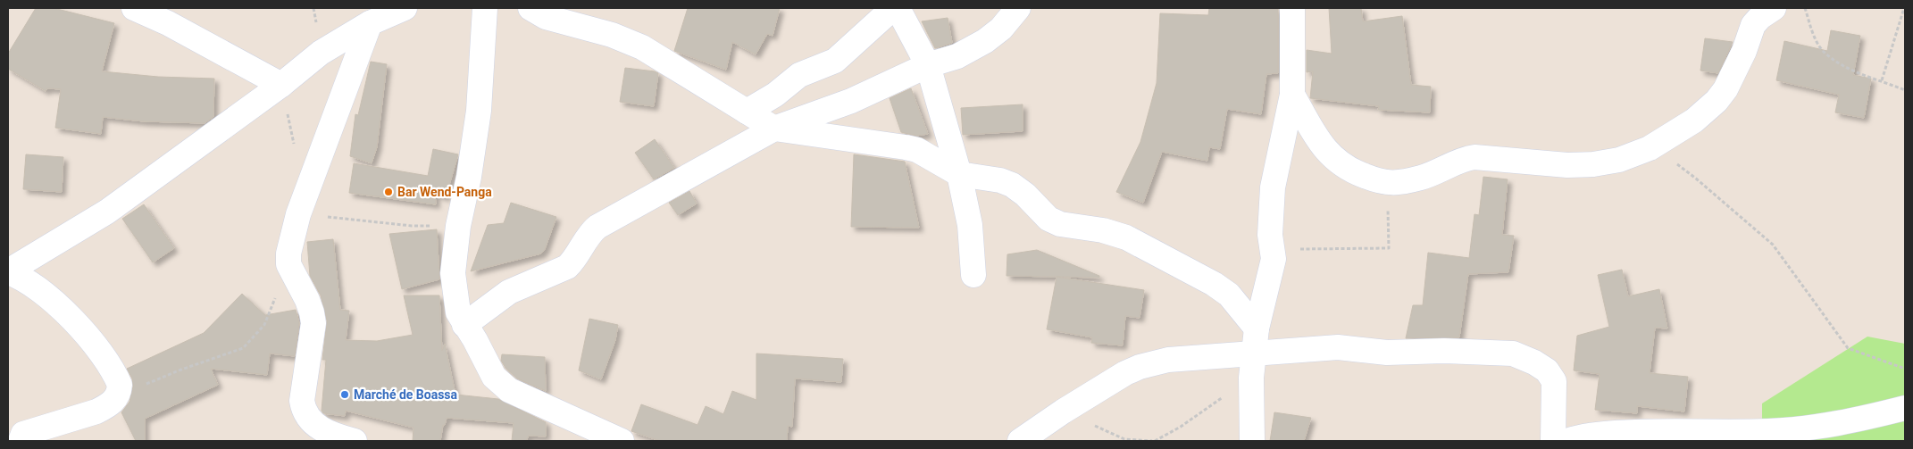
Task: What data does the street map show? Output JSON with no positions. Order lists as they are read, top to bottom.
{
  "places": ["Bar Wend-Panga", "Marché de Boassa"]
}
